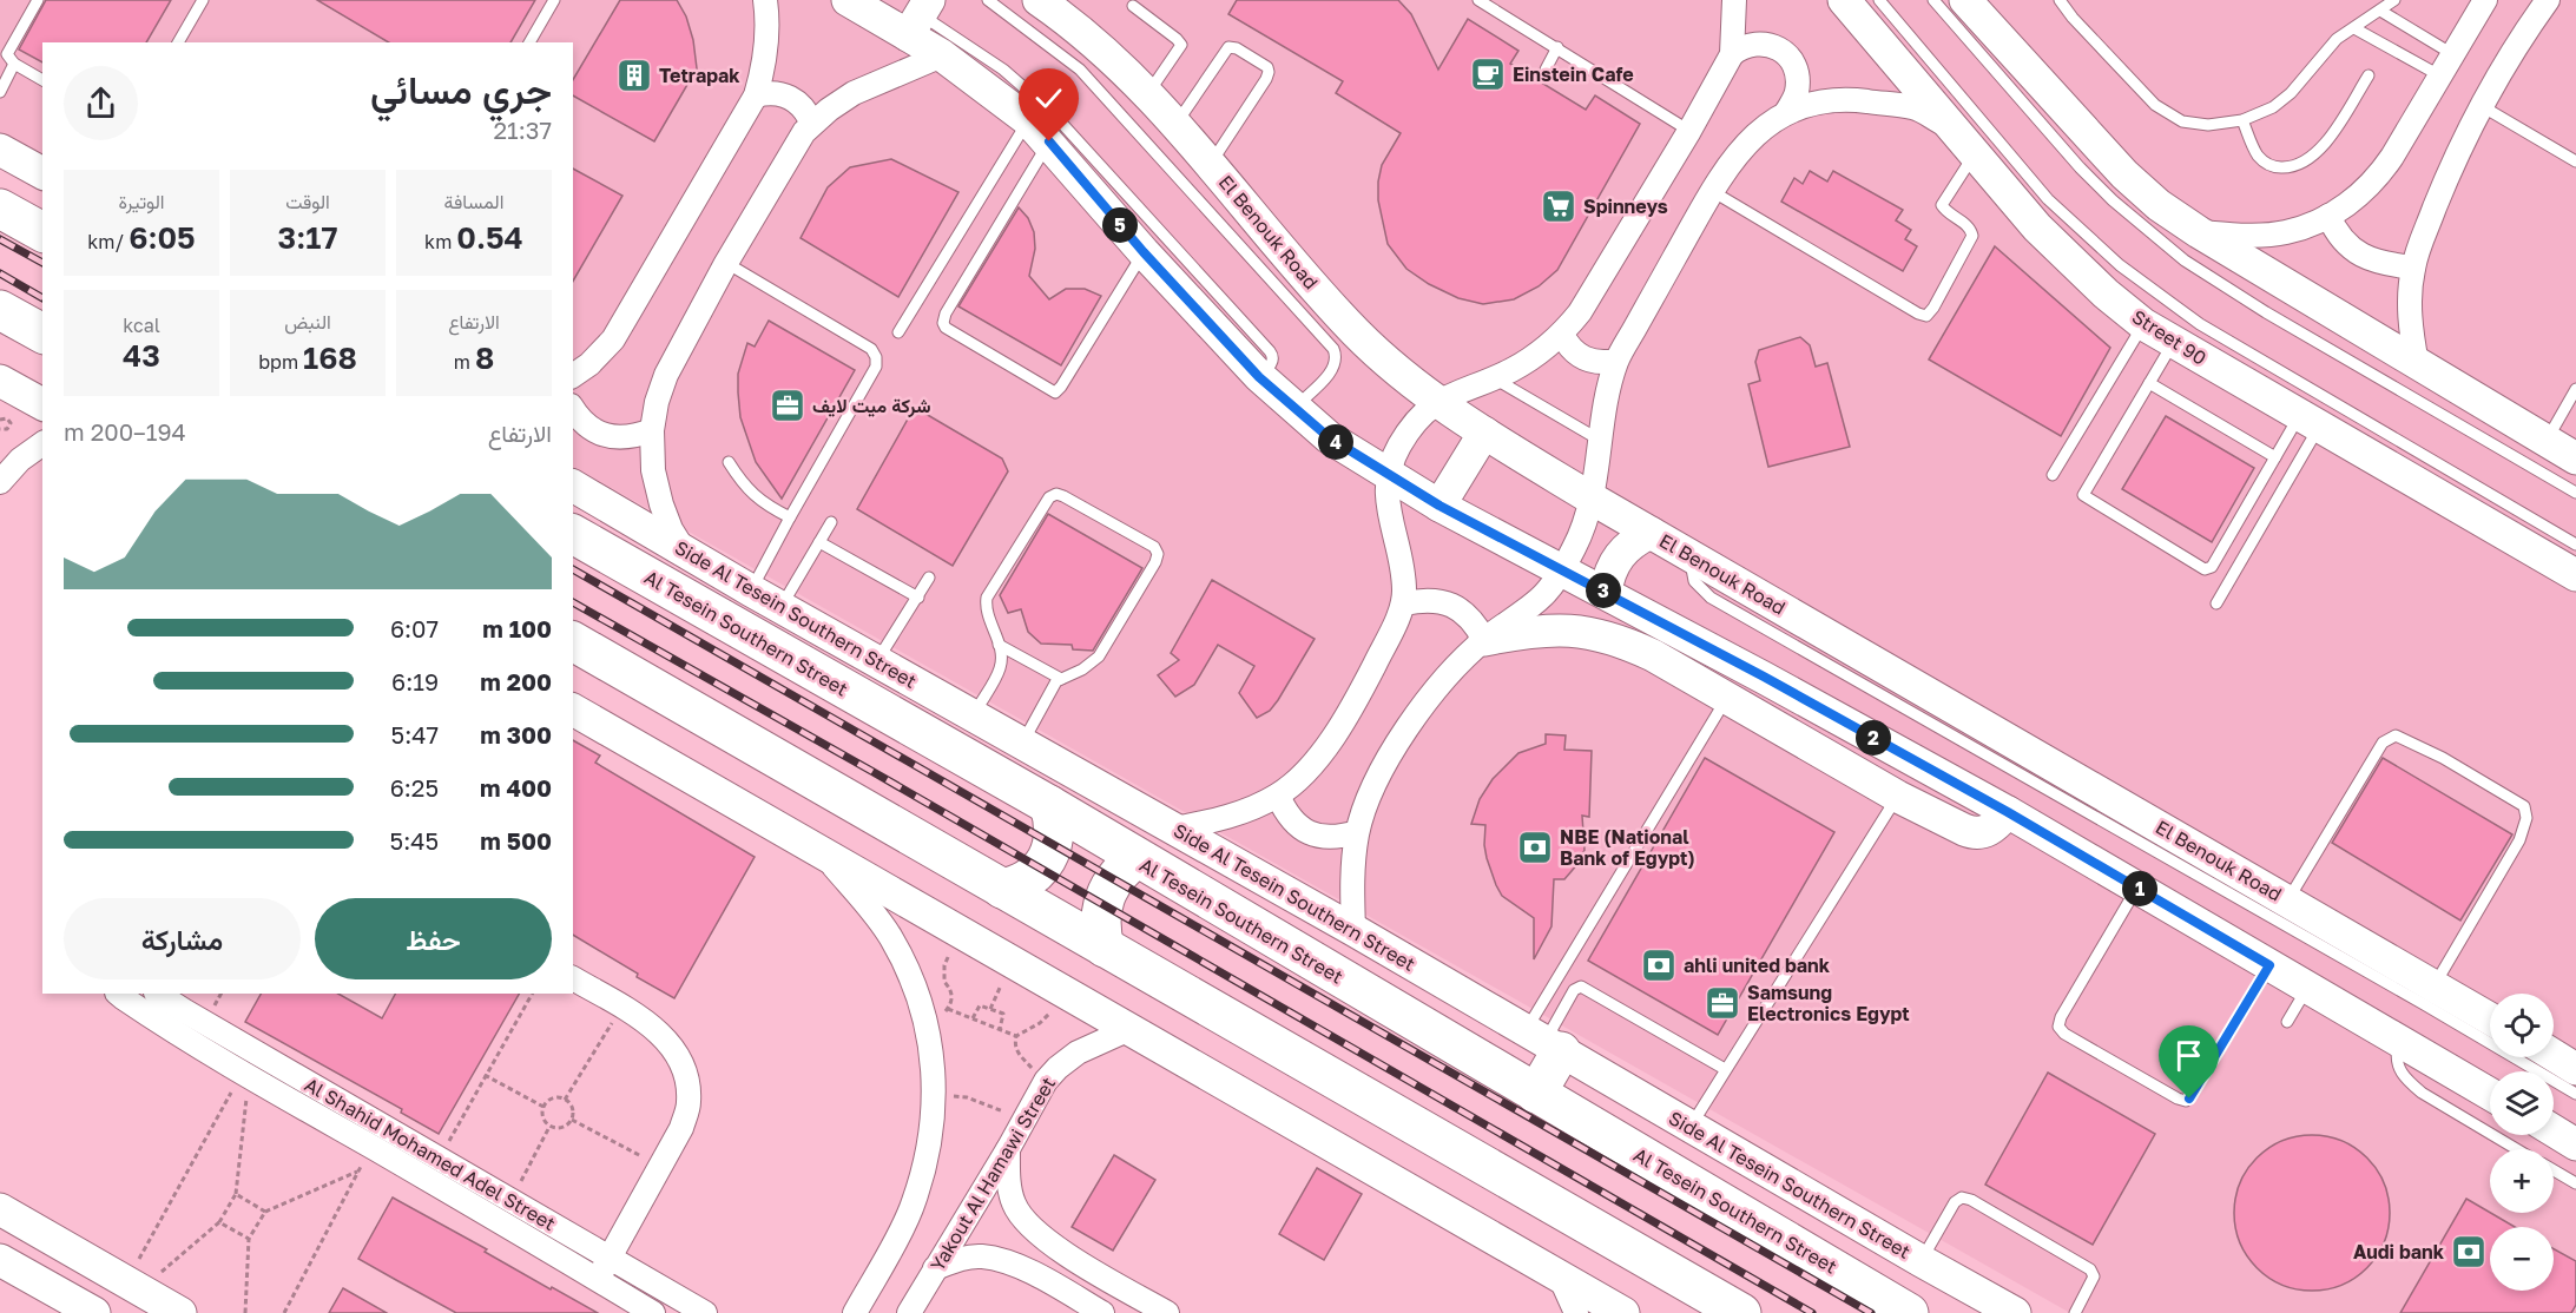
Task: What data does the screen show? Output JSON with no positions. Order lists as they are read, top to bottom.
{
  "streets": {
    "highway": ["Al Tesein Southern Street"],
    "street": [
      "El Benouk Road",
      "Street 90",
      "Side Al Tesein Southern Street",
      "Al Shahid Mohamed Adel Street",
      "Yakout Al Hamawi Street"
    ]
  },
  "places": {
    "cafe": ["Einstein Cafe"],
    "building": ["Tetrapak"],
    "supermarket": ["Spinneys"],
    "office": ["شركة ميت لايف", "Samsung Electronics Egypt"],
    "bank": ["NBE (National Bank of Egypt)", "ahli united bank", "Audi bank"]
  },
  "page": {
    "heading": ["جري مسائي", "21:37"],
    "stats": [
      ["المسافة", "0.54 km"],
      ["الوقت", "3:17"],
      ["الوتيرة", "6:05 /km"],
      ["الارتفاع", "8 m"],
      ["النبض", "168 bpm"],
      ["kcal", "43"]
    ],
    "pins": [
      "5",
      "4",
      "3",
      "2",
      "1"
    ],
    "chart": ["الارتفاع", "194–200 m"],
    "list": [
      {
        "name": "100 m",
        "note": "6:07"
      },
      {
        "name": "200 m",
        "note": "6:19"
      },
      {
        "name": "300 m",
        "note": "5:47"
      },
      {
        "name": "400 m",
        "note": "6:25"
      },
      {
        "name": "500 m",
        "note": "5:45"
      }
    ],
    "buttons": ["حفظ", "مشاركة"],
    "map_buttons": ["+", "−"]
  }
}
